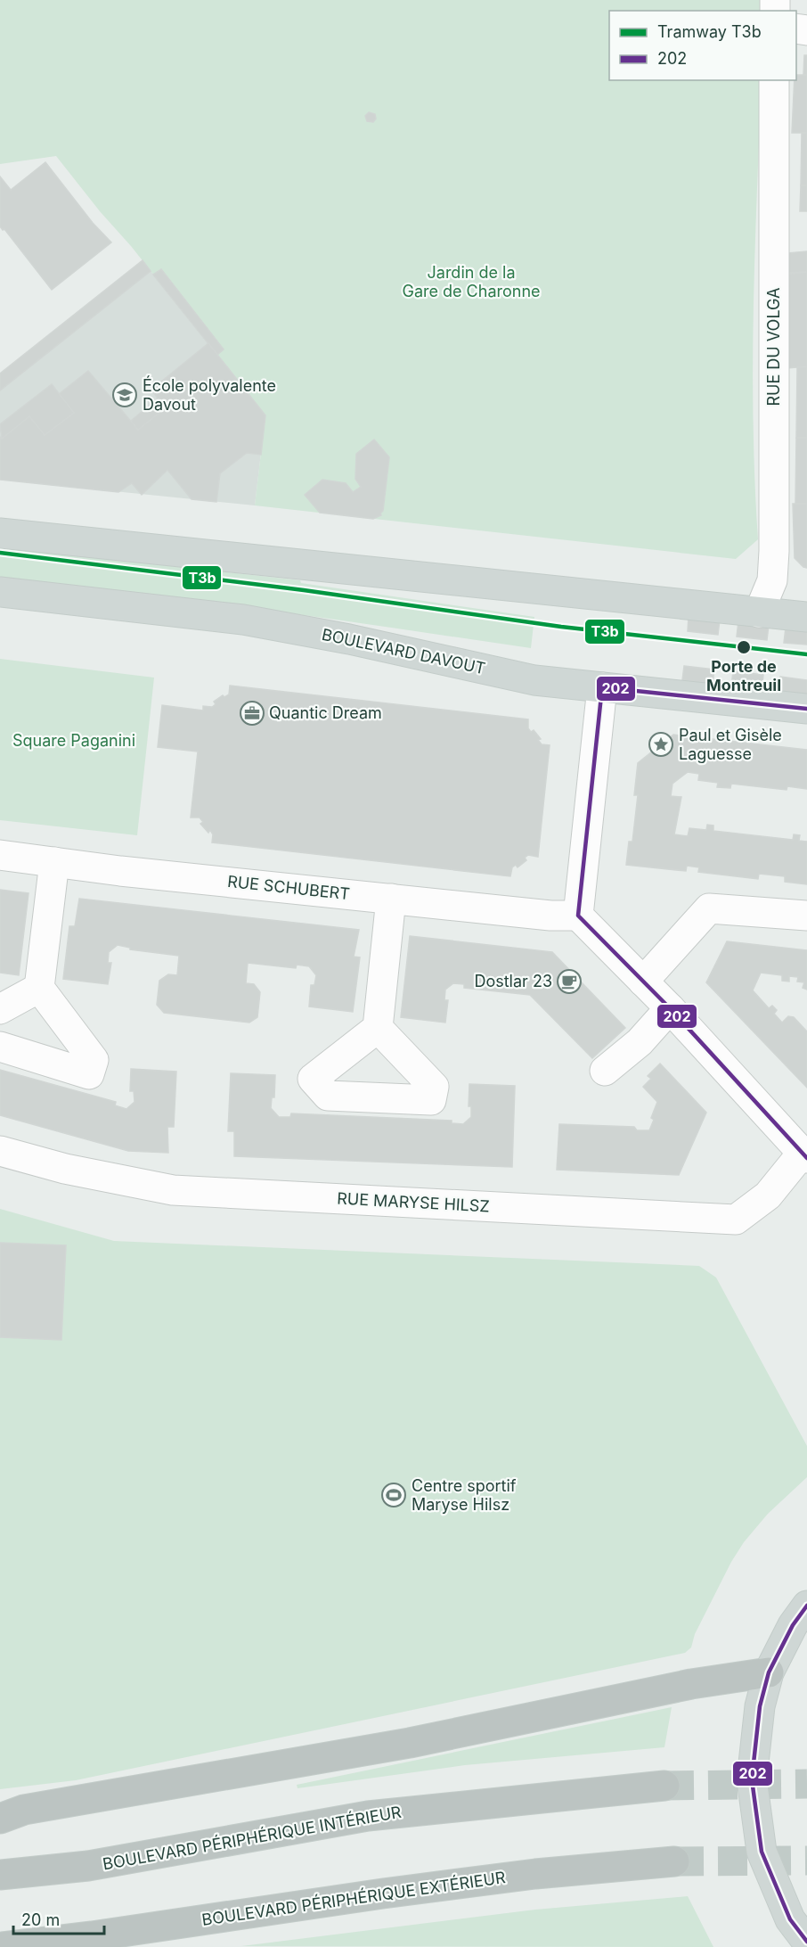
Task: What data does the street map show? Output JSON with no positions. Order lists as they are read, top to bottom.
{
  "streets": {
    "highway": ["BOULEVARD PÉRIPHÉRIQUE INTÉRIEUR", "BOULEVARD PÉRIPHÉRIQUE EXTÉRIEUR"],
    "main road": ["BOULEVARD DAVOUT"],
    "street": ["RUE DU VOLGA", "RUE SCHUBERT", "RUE MARYSE HILSZ"]
  },
  "parks": ["Jardin de la Gare de Charonne", "Square Paganini"],
  "places": {
    "school or university": ["École polyvalente Davout"],
    "other": ["Porte de Montreuil"],
    "office": ["Quantic Dream"],
    "place": ["Paul et Gisèle Laguesse"],
    "cafe": ["Dostlar 23"],
    "sports": ["Centre sportif Maryse Hilsz"]
  },
  "lines": ["tram line T3b", "transit line 202"],
  "legend": ["Tramway T3b", "202"],
  "scale_bar": "20 m"
}
